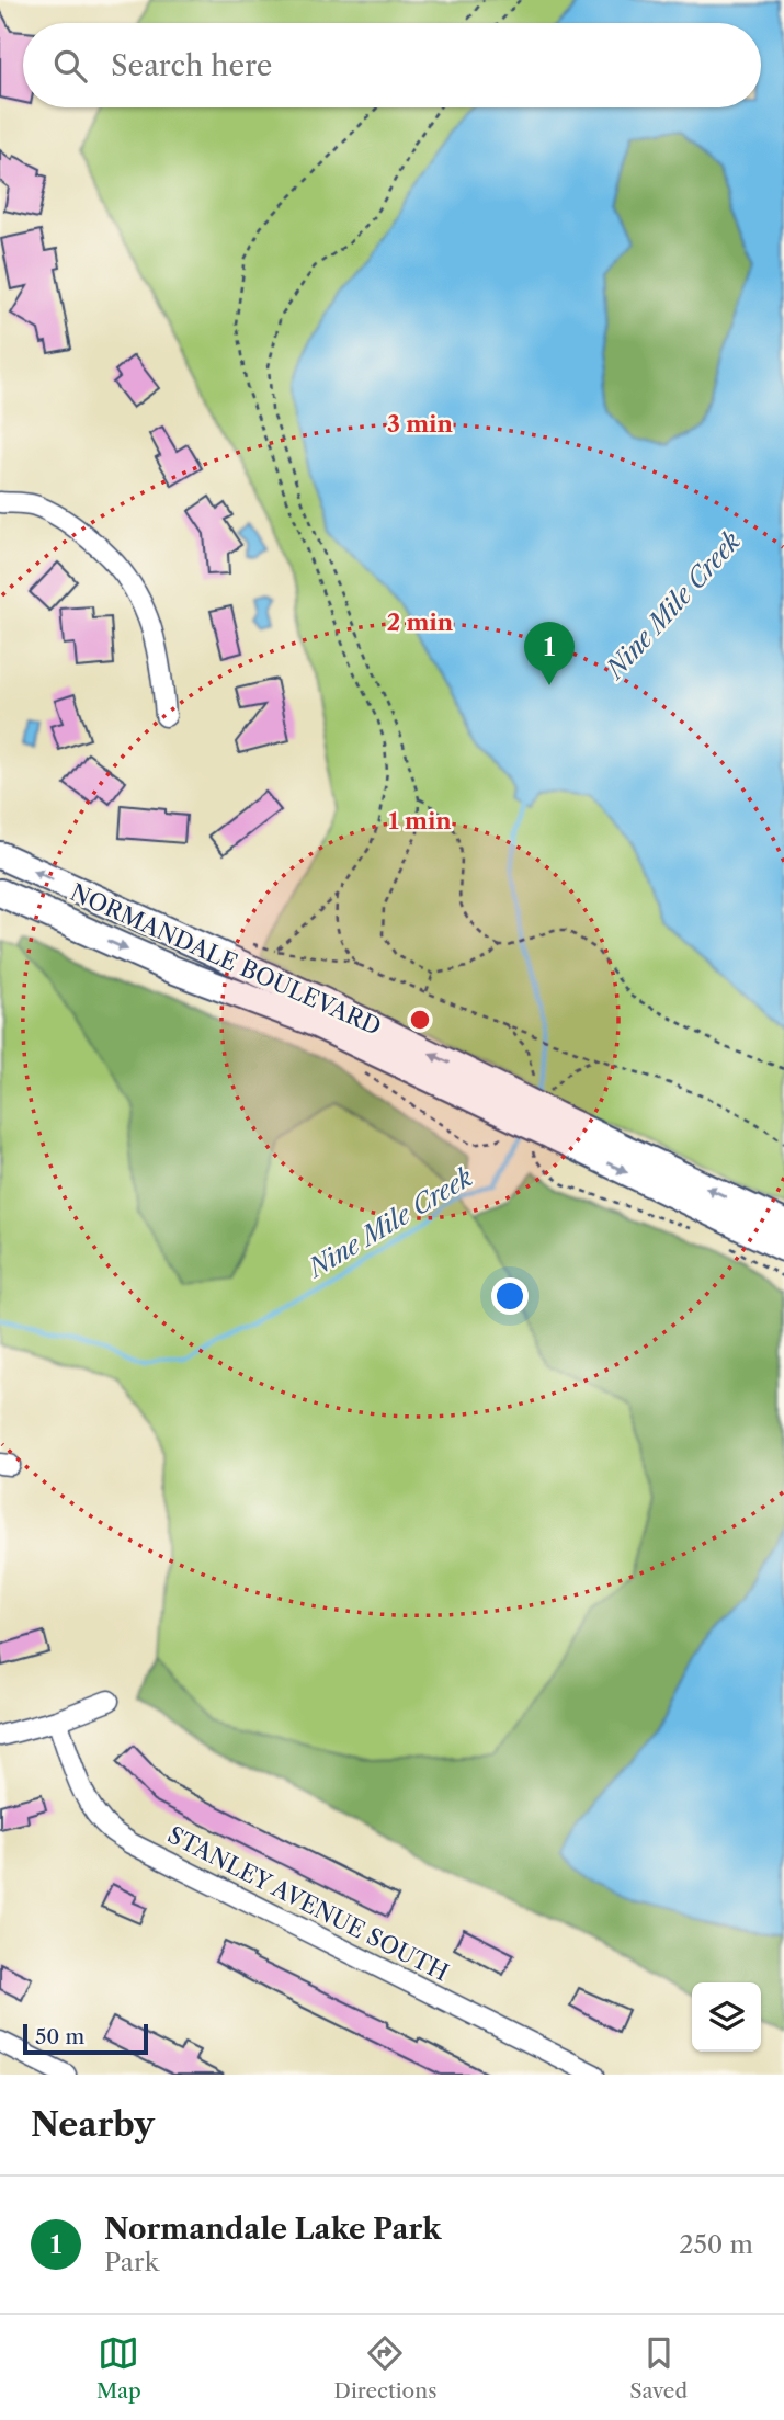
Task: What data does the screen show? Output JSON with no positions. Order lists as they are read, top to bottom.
{
  "streets": {
    "main road": ["NORMANDALE BOULEVARD"],
    "street": ["STANLEY AVENUE SOUTH"]
  },
  "water": ["Nine Mile Creek"],
  "scale_bar": "50 m",
  "page": {
    "search": "Search here",
    "pins": "1",
    "scale": "50 m",
    "heading": "Nearby",
    "list": [
      {
        "mark": "1",
        "name": "Normandale Lake Park",
        "note": "Park",
        "value": "250 m"
      }
    ],
    "nav": ["Map", "Directions", "Saved"]
  },
  "rings": ["3 min", "2 min", "1 min"]
}
